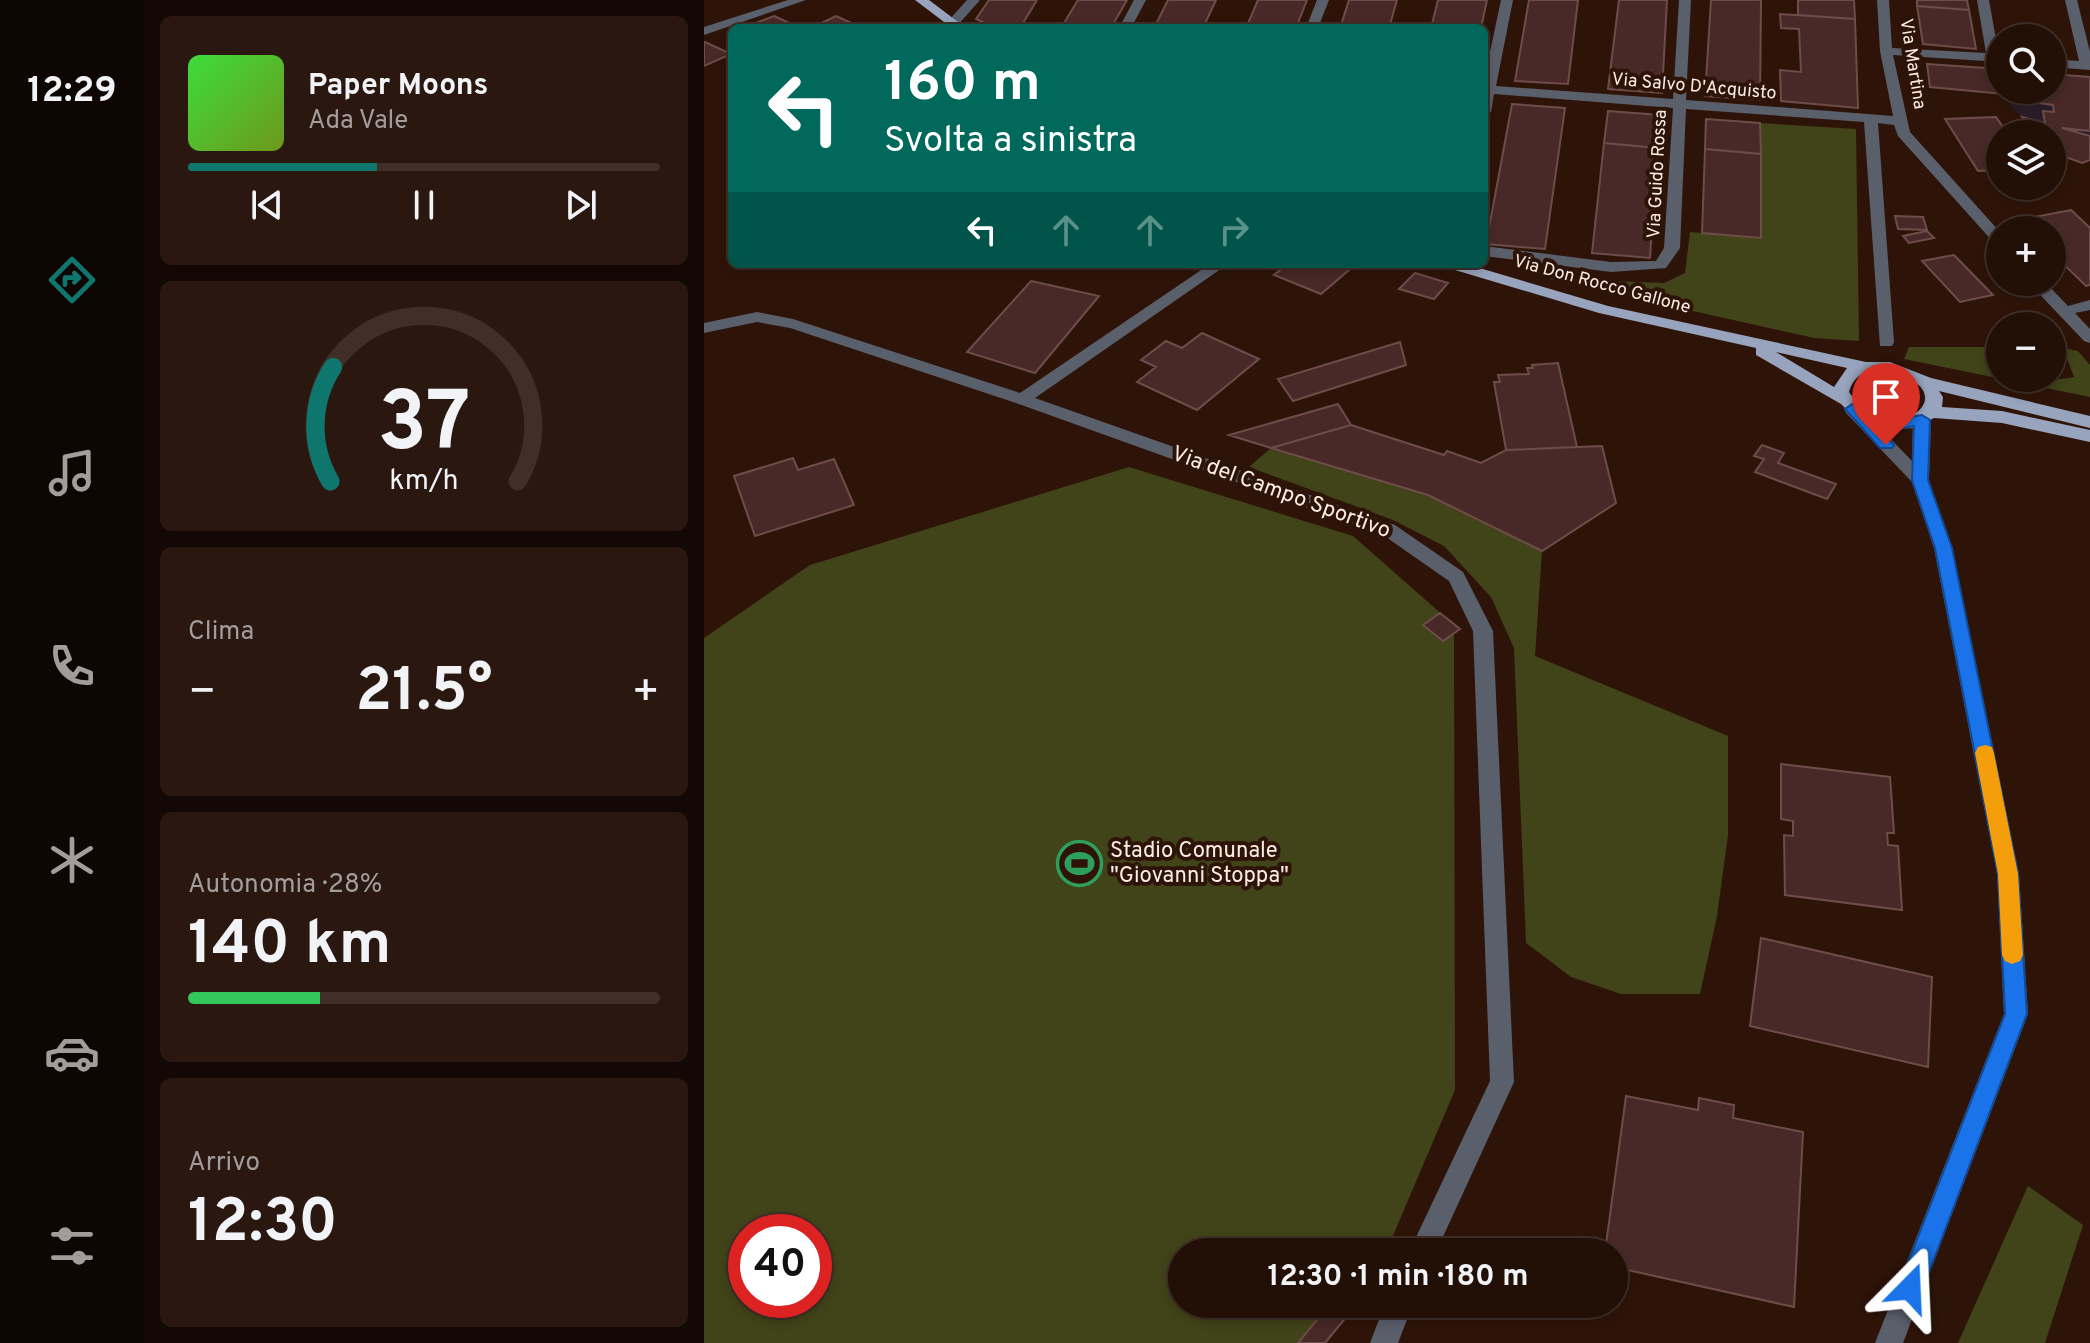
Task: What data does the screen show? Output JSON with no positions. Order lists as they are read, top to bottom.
{
  "streets": {
    "main road": ["Via Don Rocco Gallone"],
    "street": [
      "Via Martina",
      "Via Salvo D'Acquisto",
      "Via Guido Rossa",
      "Via del Campo Sportivo"
    ]
  },
  "crossings": [
    ["Via Martina", "Via Salvo D'Acquisto"],
    ["Via Salvo D'Acquisto", "Via Guido Rossa"]
  ],
  "places": {
    "sports": ["Stadio Comunale \"Giovanni Stoppa\""]
  },
  "page": {
    "tabs": "12:29",
    "map_buttons": ["+", "−"],
    "turn": ["160 m", "Svolta a sinistra"],
    "song": ["Paper Moons", "Ada Vale"],
    "tile": [
      "Clima",
      ["Autonomia · 28%", "140 km"],
      ["Arrivo", "12:30"]
    ],
    "heat": ["−", "21.5°", "+"],
    "limit": "40",
    "trip": "12:30 · 1 min · 180 m",
    "gauge": ["37", "km/h"]
  }
}
